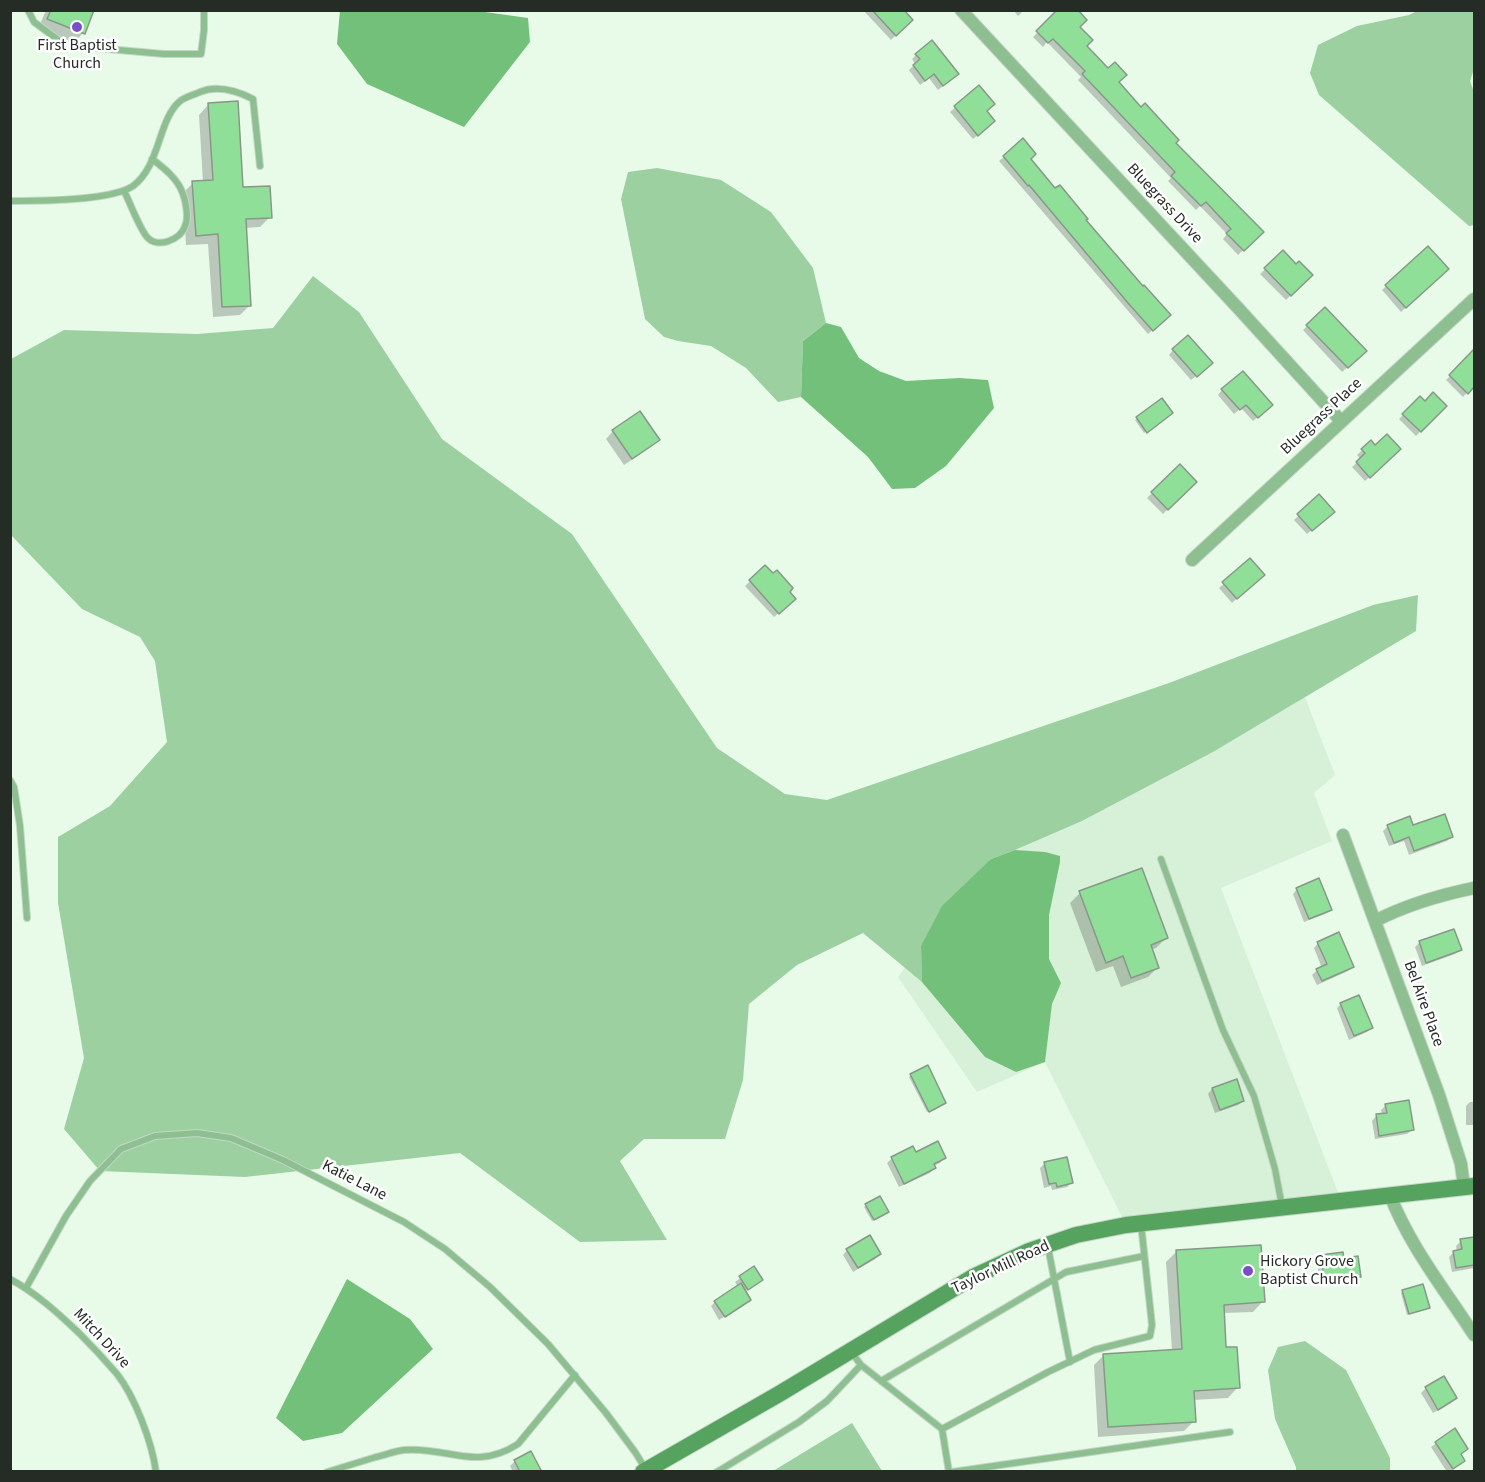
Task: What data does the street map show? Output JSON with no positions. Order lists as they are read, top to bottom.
{
  "streets": {
    "main road": ["Taylor Mill Road"],
    "street": ["Bluegrass Drive", "Bluegrass Place", "Bel Aire Place"],
    "lane": ["Katie Lane", "Mitch Drive"]
  },
  "crossings": [
    ["Bluegrass Drive", "Bluegrass Place"],
    ["Bel Aire Place", "Taylor Mill Road"],
    ["Katie Lane", "Taylor Mill Road"],
    ["Katie Lane", "Mitch Drive"]
  ],
  "places": ["First Baptist Church", "Hickory Grove Baptist Church"]
}
